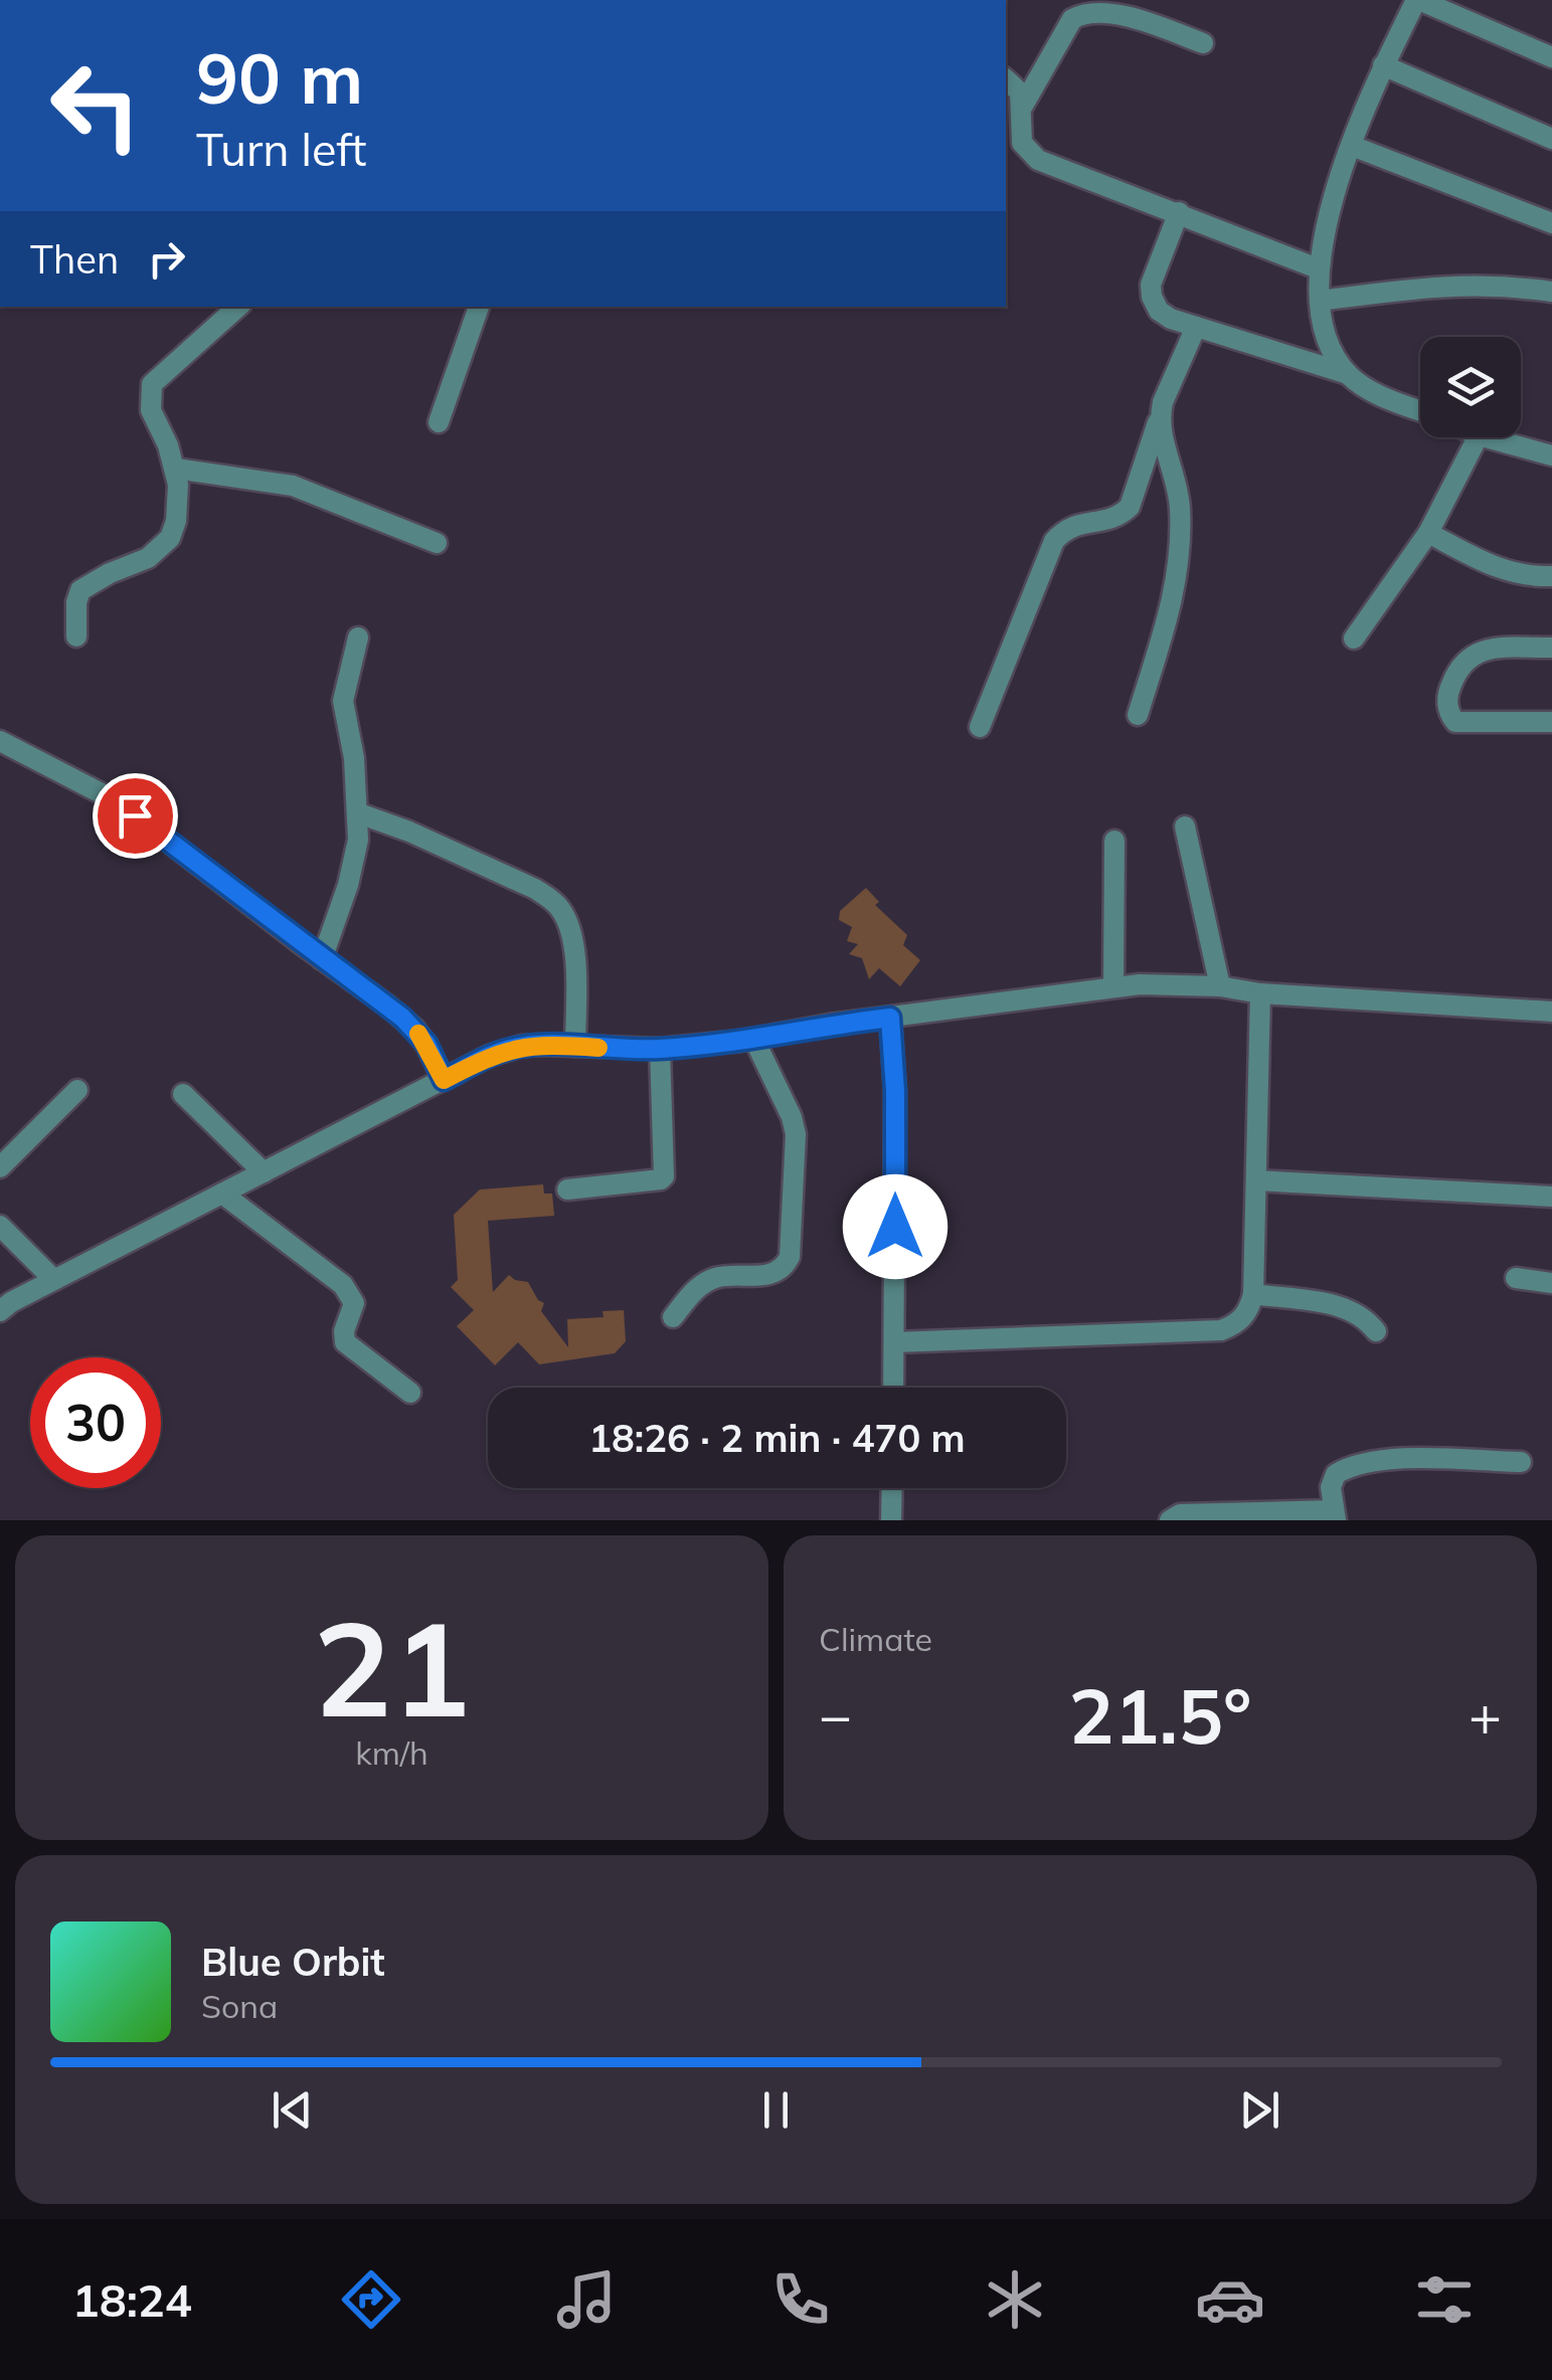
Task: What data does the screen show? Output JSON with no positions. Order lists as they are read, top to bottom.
{
  "page": {
    "turn": ["90 m", "Turn left"],
    "then": "Then",
    "limit": "30",
    "trip": "18:26 · 2 min · 470 m",
    "tile": [
      ["21", "km/h"],
      "Climate"
    ],
    "heat": ["−", "21.5°", "+"],
    "song": ["Blue Orbit", "Sona"],
    "tabs": "18:24"
  }
}
